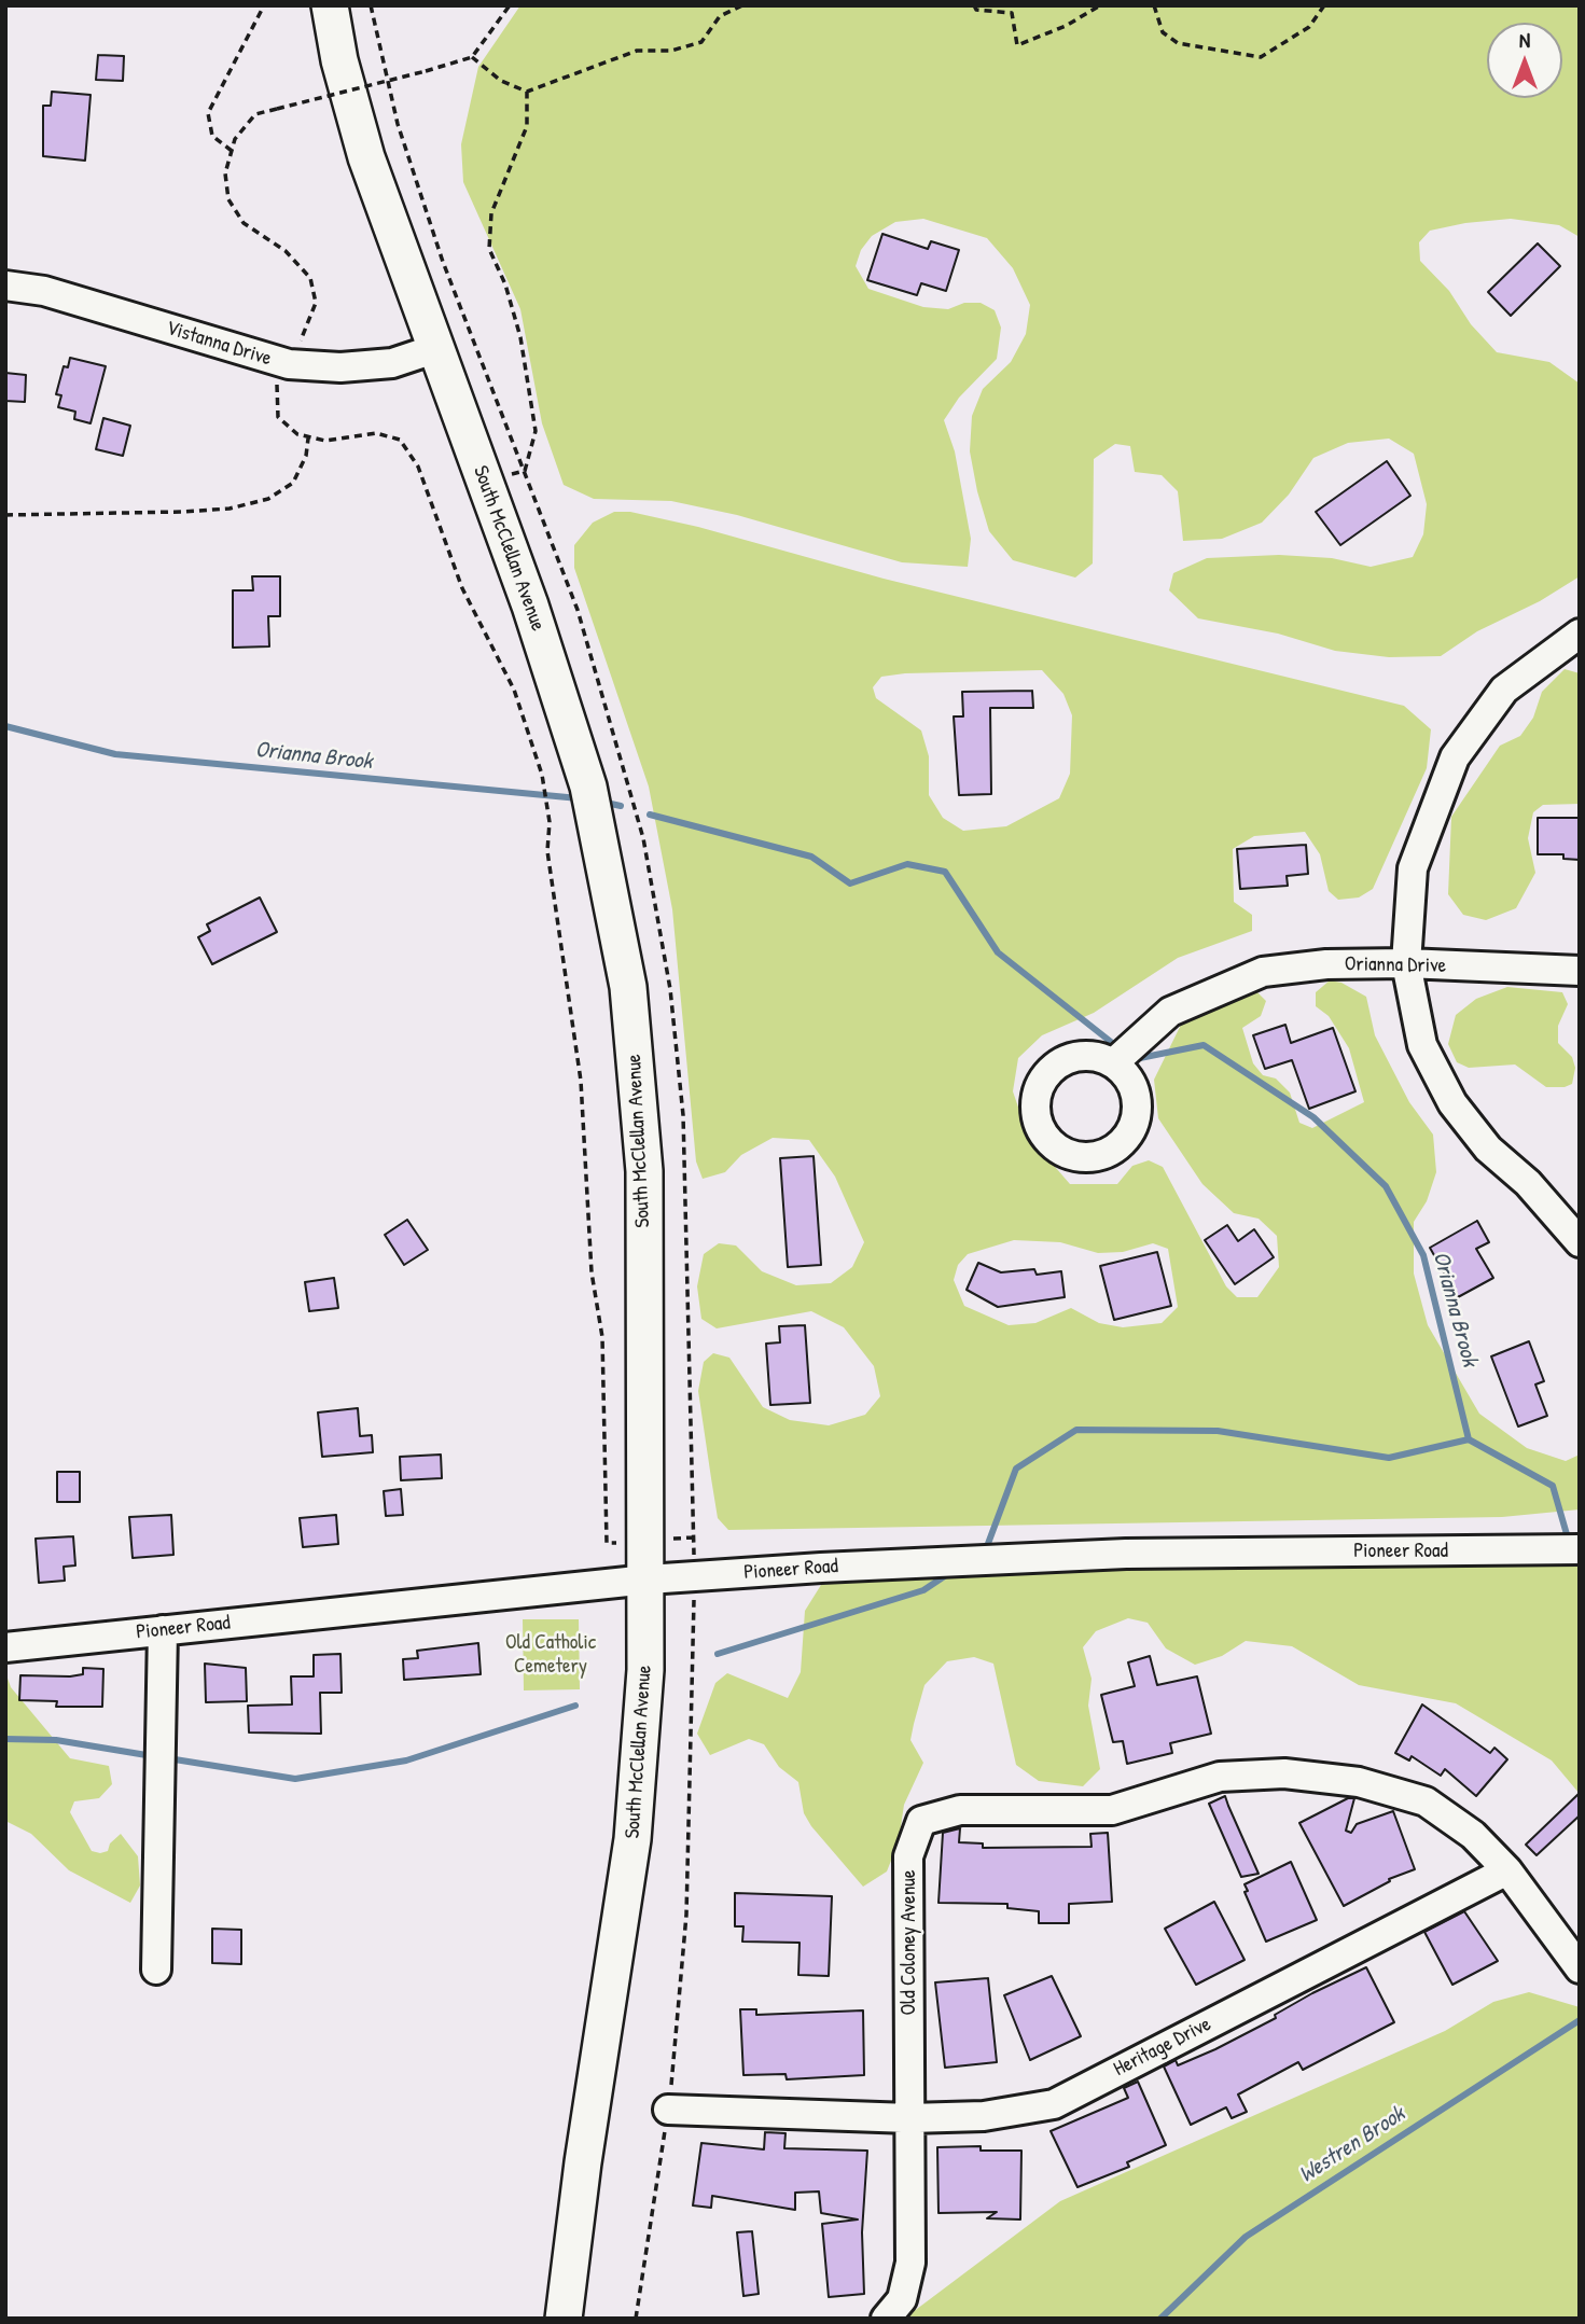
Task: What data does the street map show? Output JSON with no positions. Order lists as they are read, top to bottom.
{
  "streets": {
    "main road": ["South McClellan Avenue"],
    "street": [
      "Vistanna Drive",
      "Orianna Drive",
      "Pioneer Road",
      "Old Coloney Avenue",
      "Heritage Drive"
    ]
  },
  "crossings": [
    ["Vistanna Drive", "South McClellan Avenue"],
    ["South McClellan Avenue", "Pioneer Road"],
    ["Old Coloney Avenue", "Heritage Drive"]
  ],
  "water": ["Orianna Brook", "Westren Brook"],
  "parks": ["Old Catholic Cemetery"],
  "north": "top"
}
